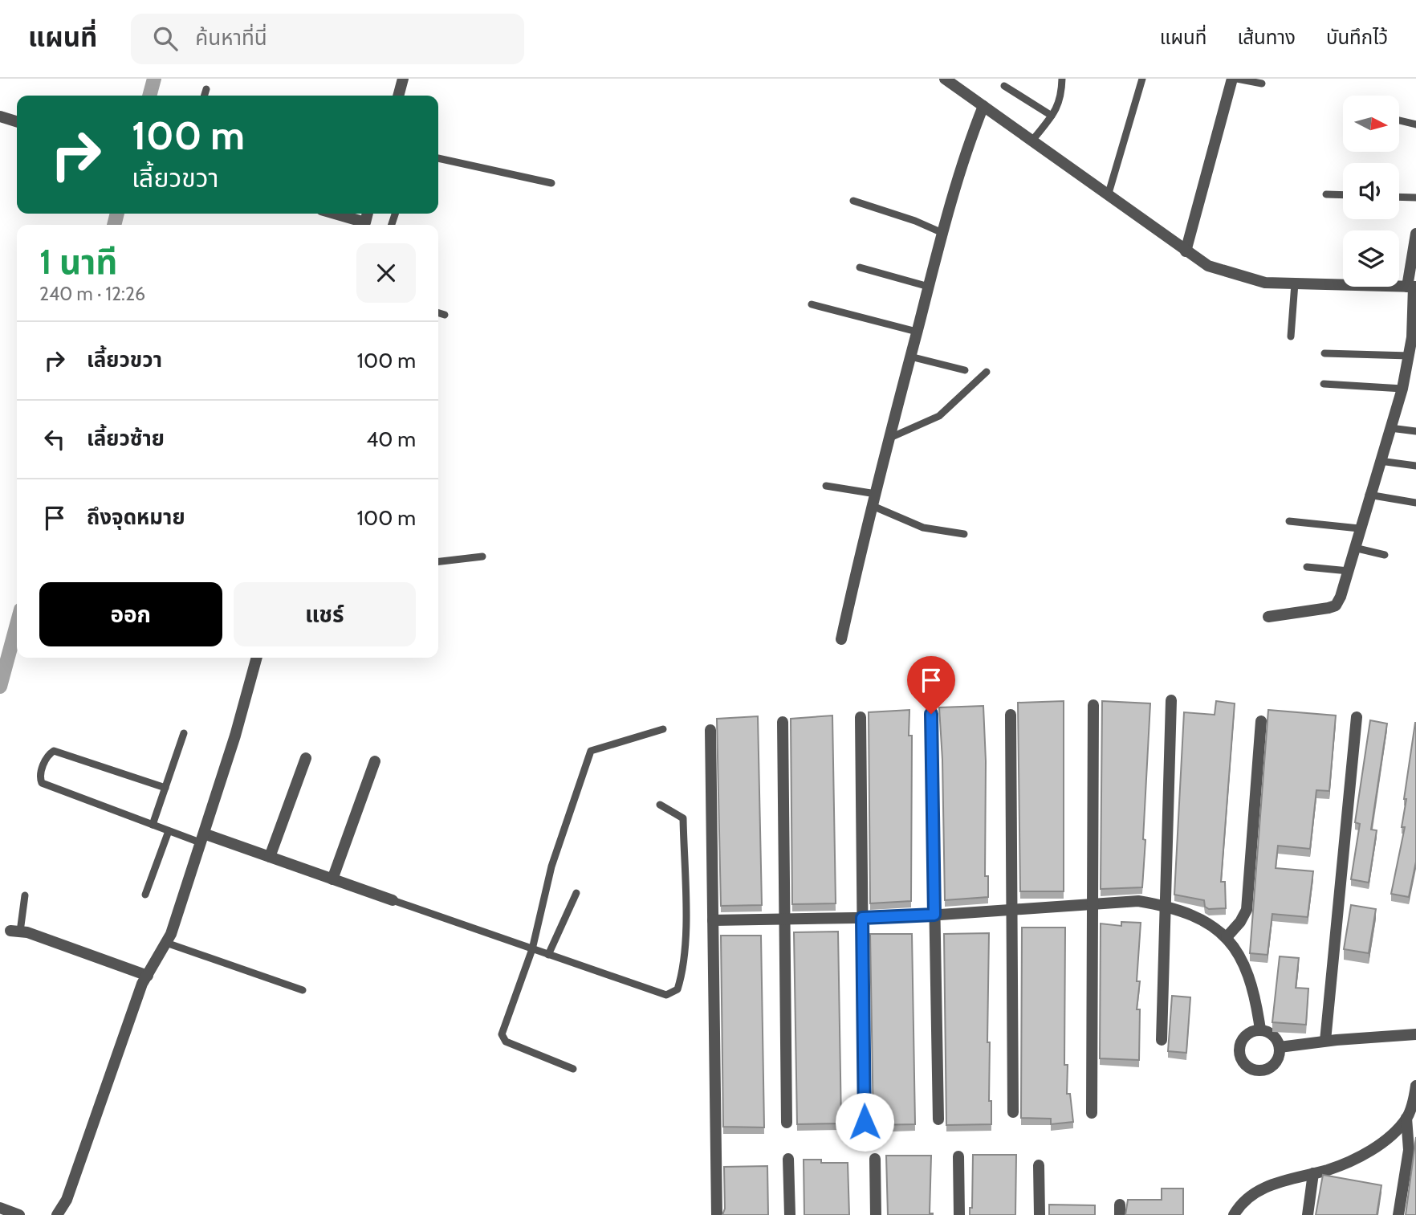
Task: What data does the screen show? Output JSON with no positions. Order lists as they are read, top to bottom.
{
  "north": "right",
  "page": {
    "header": "แผนที่",
    "search": "ค้นหาที่นี่",
    "nav": ["แผนที่", "เส้นทาง", "บันทึกไว้"],
    "turn": ["100 m", "เลี้ยวขวา"],
    "heading": ["1 นาที", "240 m · 12:26"],
    "list": [
      {
        "name": "เลี้ยวขวา",
        "value": "100 m"
      },
      {
        "name": "เลี้ยวซ้าย",
        "value": "40 m"
      },
      {
        "name": "ถึงจุดหมาย",
        "value": "100 m"
      }
    ],
    "buttons": ["ออก", "แชร์"]
  }
}
